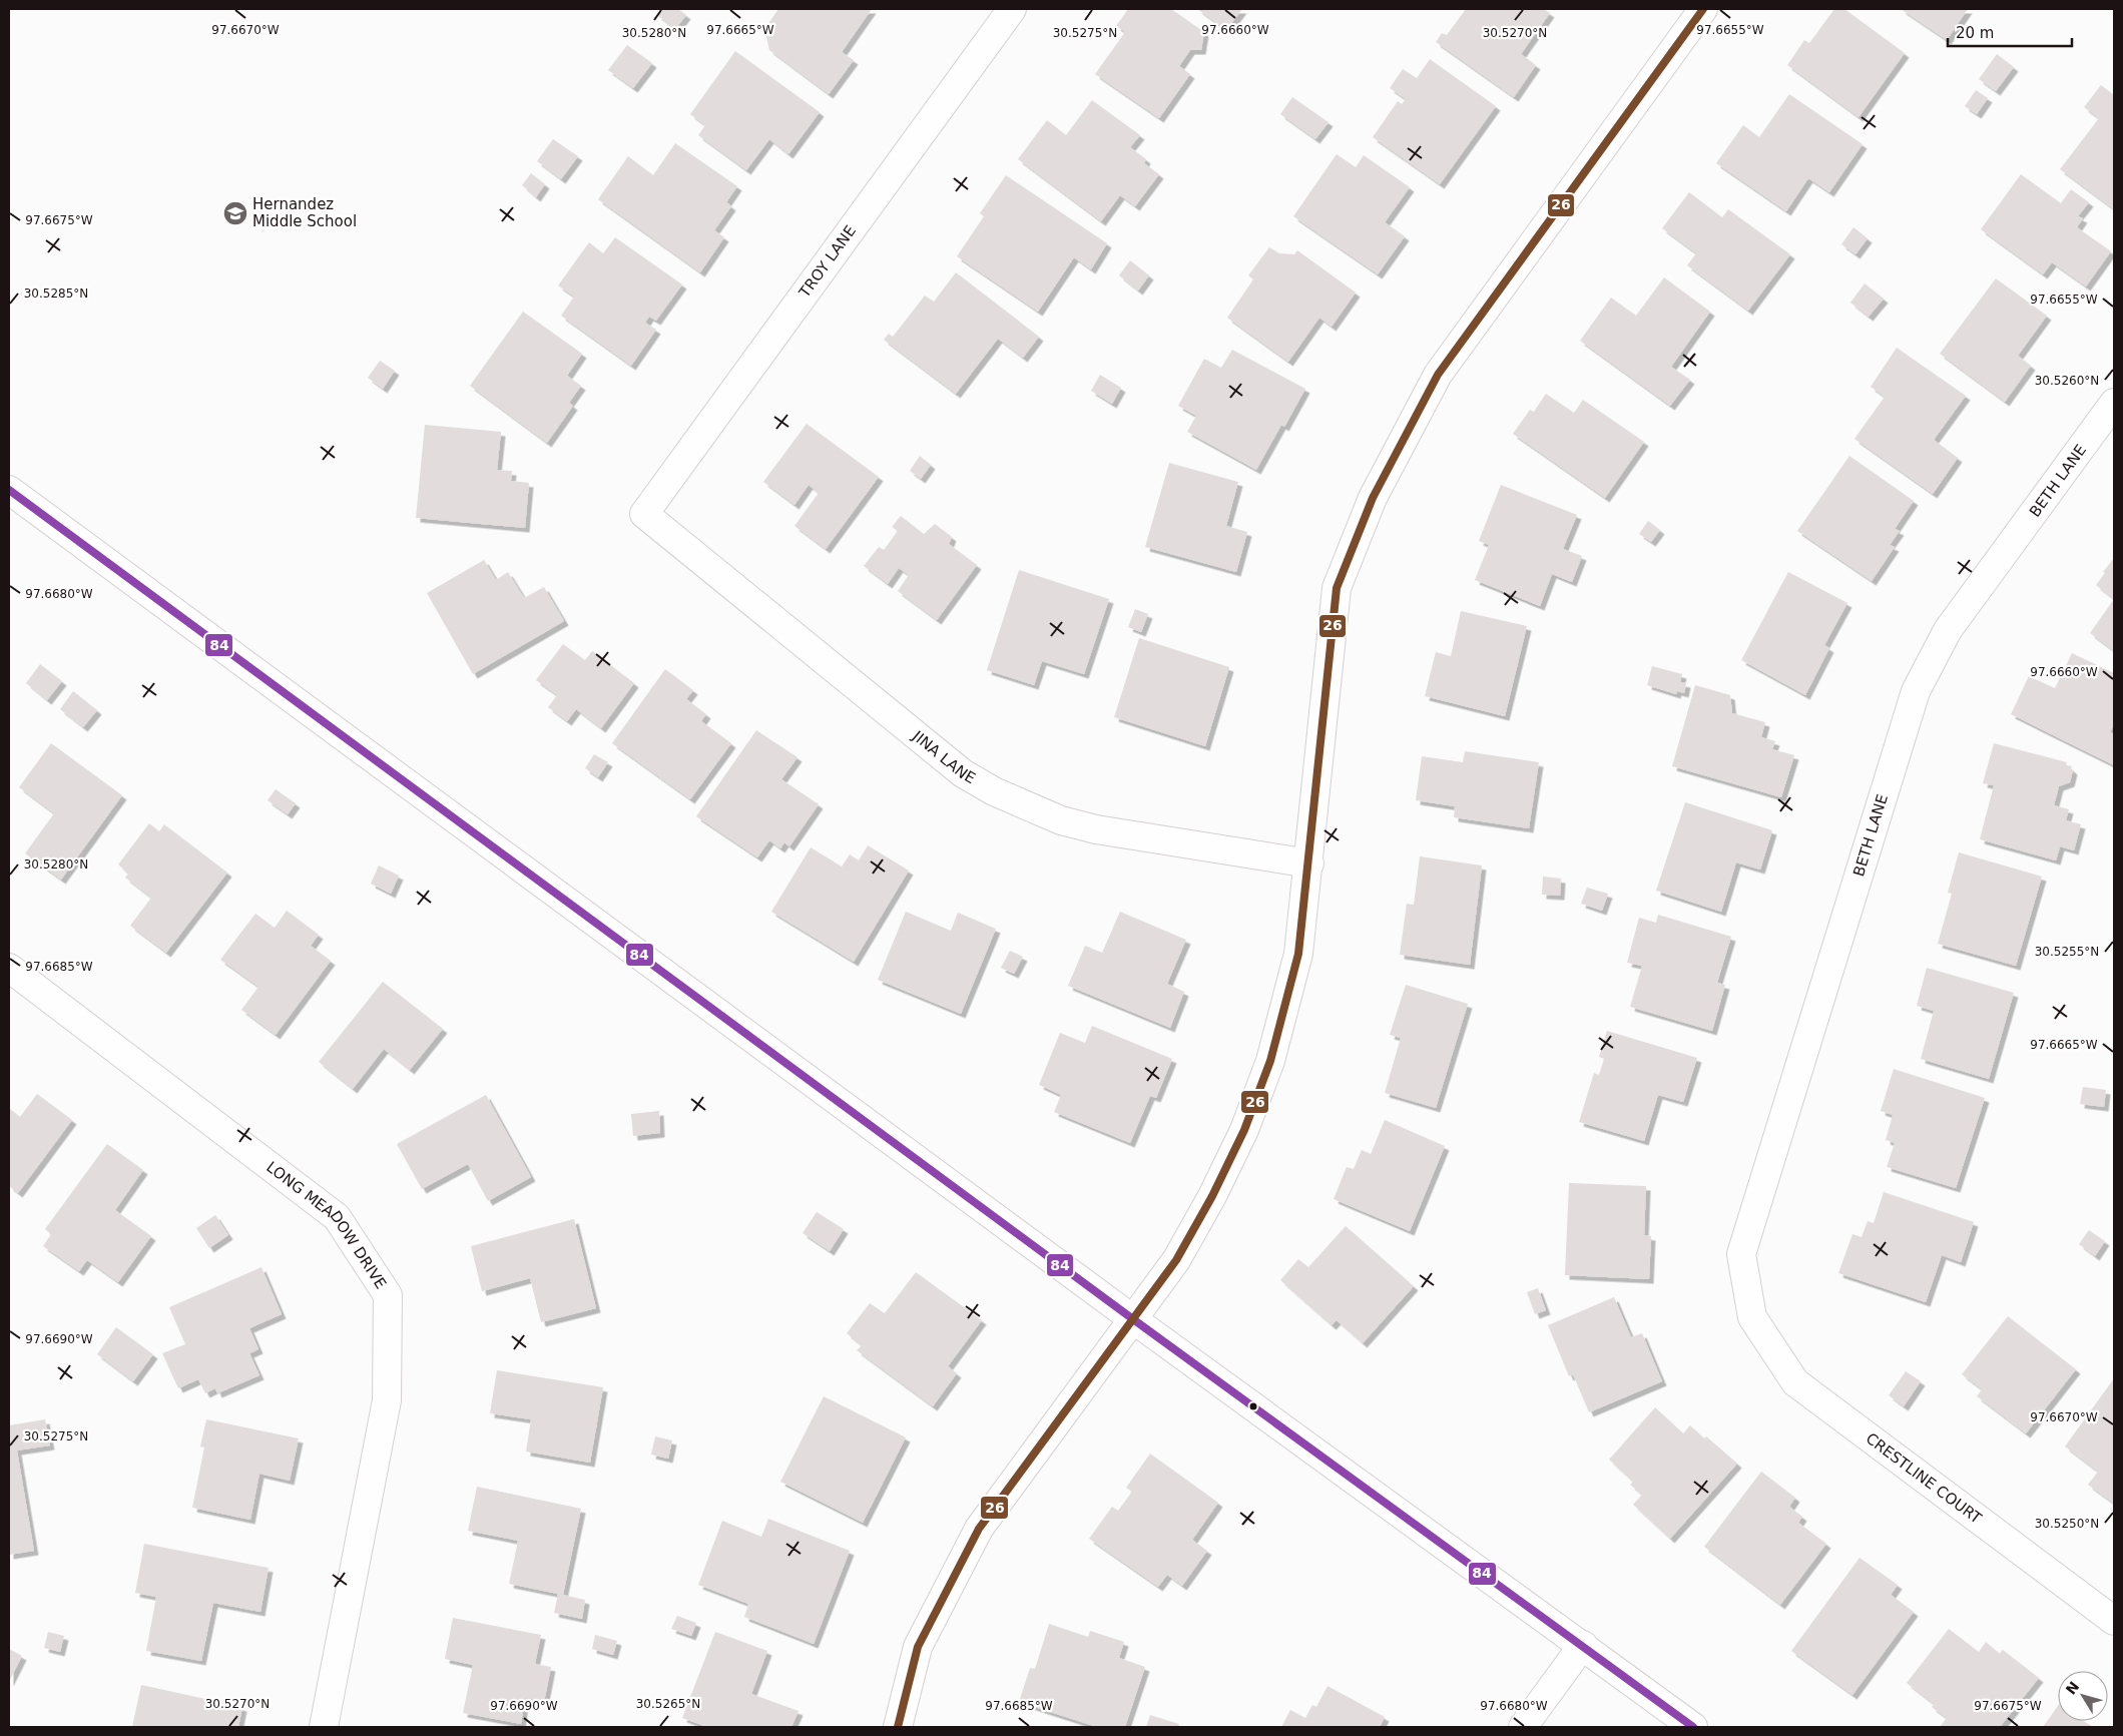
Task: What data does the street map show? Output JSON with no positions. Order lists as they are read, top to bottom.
{
  "streets": {
    "street": [
      "TROY LANE",
      "BETH LANE",
      "JINA LANE",
      "LONG MEADOW DRIVE",
      "CRESTLINE COURT"
    ]
  },
  "crossings": [
    ["TROY LANE", "JINA LANE"],
    ["BETH LANE", "CRESTLINE COURT"]
  ],
  "places": {
    "school or university": ["Hernandez Middle School"]
  },
  "lines": ["transit line 26", "transit line 84"],
  "scale_bar": "20 m",
  "north": "top left",
  "coordinates": [
    "97.6670°W",
    "97.6665°W",
    "97.6660°W",
    "97.6655°W",
    "30.5280°N",
    "30.5275°N",
    "30.5270°N",
    "97.6675°W",
    "30.5285°N",
    "30.5260°N",
    "97.6680°W",
    "30.5255°N",
    "97.6685°W",
    "97.6690°W",
    "30.5250°N",
    "30.5265°N"
  ]
}
